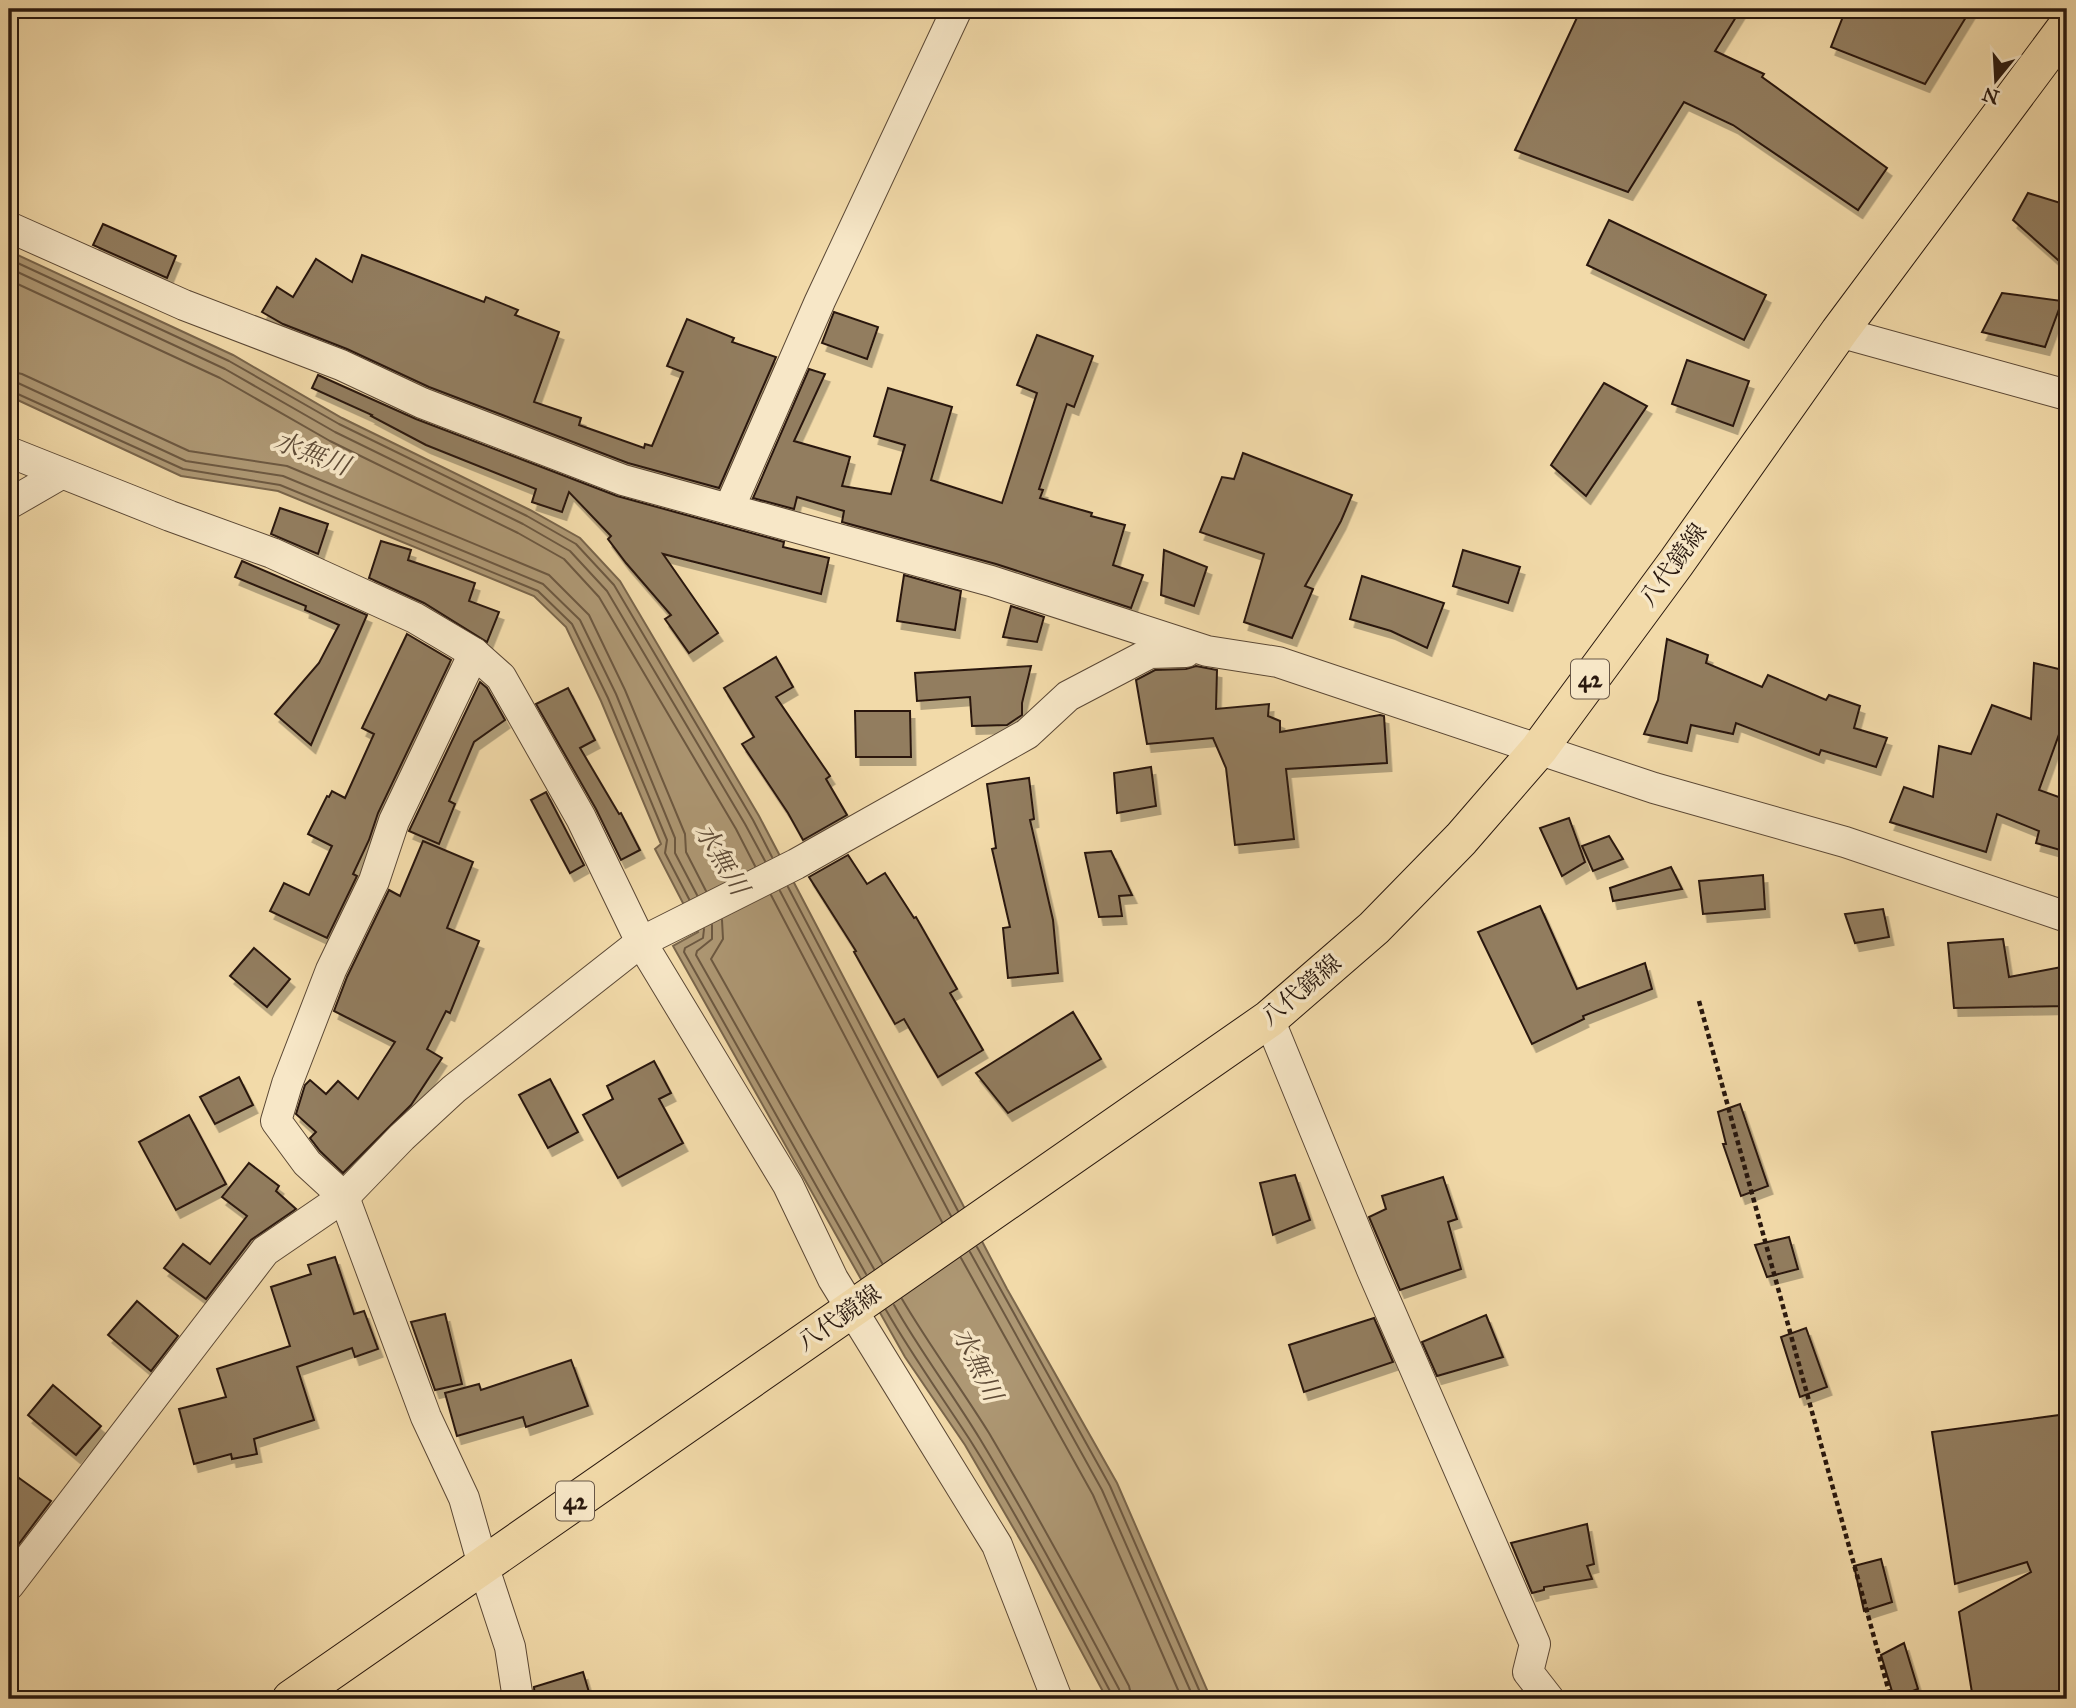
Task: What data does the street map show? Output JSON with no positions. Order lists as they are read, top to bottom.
{
  "streets": {
    "main road": ["八代鏡線", "42"]
  },
  "water": ["水無川"],
  "north": "bottom"
}
